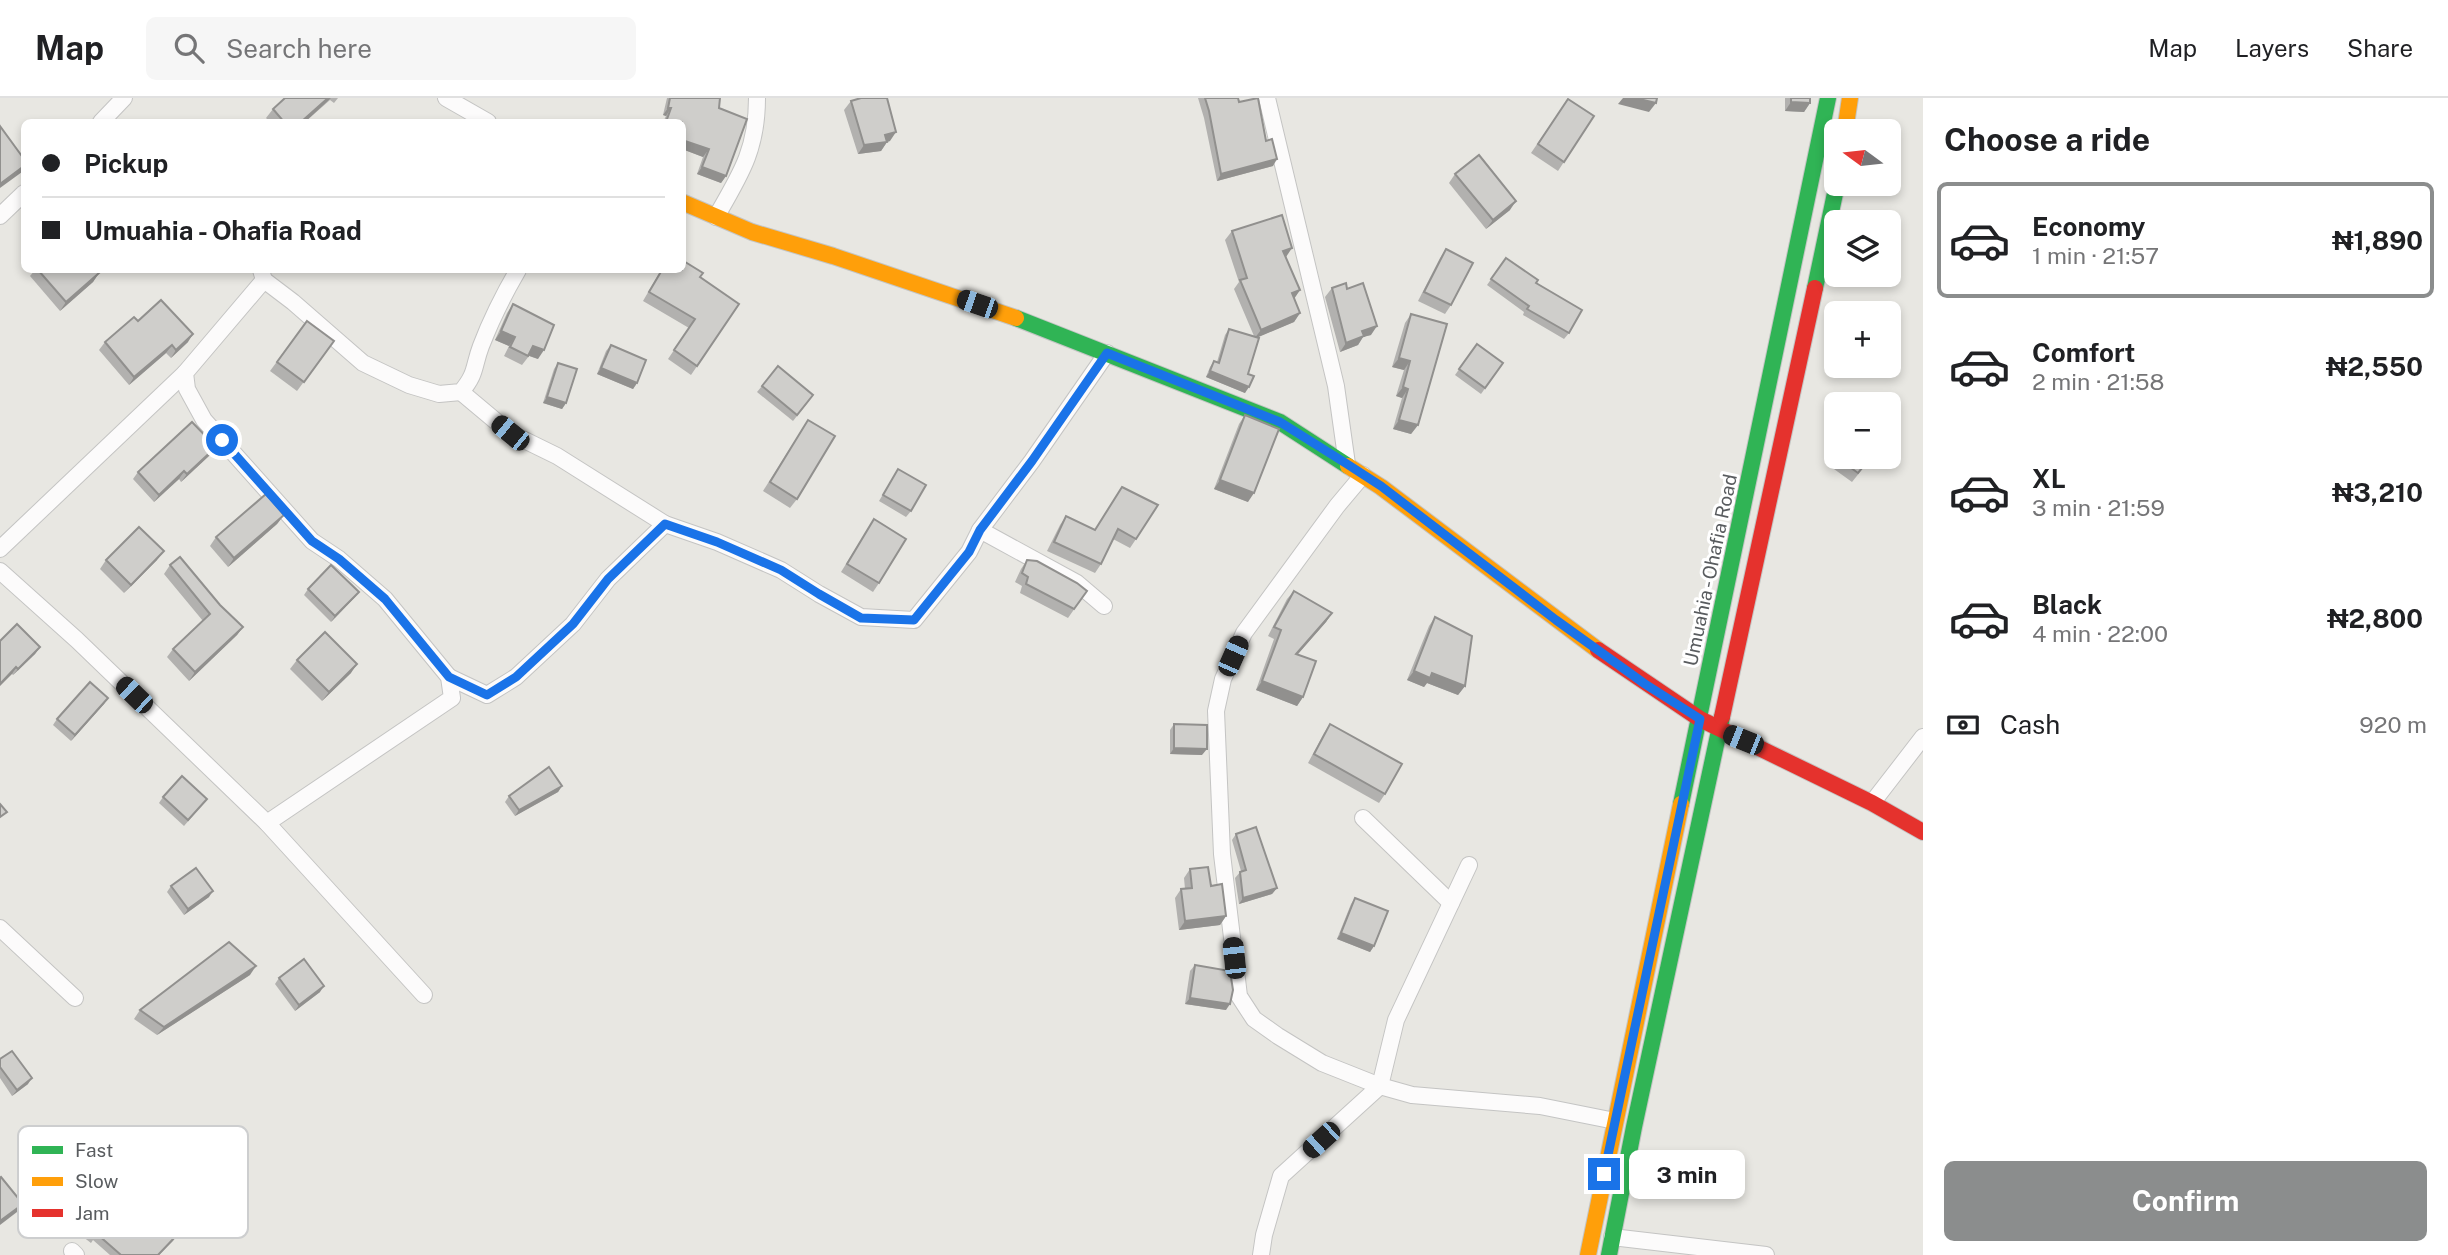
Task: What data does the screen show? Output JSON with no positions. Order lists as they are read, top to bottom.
{
  "streets": {
    "main road": ["Umuahia - Ohafia Road"]
  },
  "legend": ["Fast", "Slow", "Jam"],
  "north": "left",
  "page": {
    "header": "Map",
    "search": "Search here",
    "nav": ["Map", "Layers", "Share"],
    "heading": "Choose a ride",
    "map_buttons": ["+", "−"],
    "banner": ["Pickup", "Umuahia - Ohafia Road"],
    "list": [
      {
        "name": "Economy",
        "note": "1 min · 21:57",
        "value": "₦1,890"
      },
      {
        "name": "Comfort",
        "note": "2 min · 21:58",
        "value": "₦2,550"
      },
      {
        "name": "XL",
        "note": "3 min · 21:59",
        "value": "₦3,210"
      },
      {
        "name": "Black",
        "note": "4 min · 22:00",
        "value": "₦2,800"
      }
    ],
    "pay": ["Cash", "920 m"],
    "buttons": "Confirm",
    "bubble": "3 min"
  }
}
